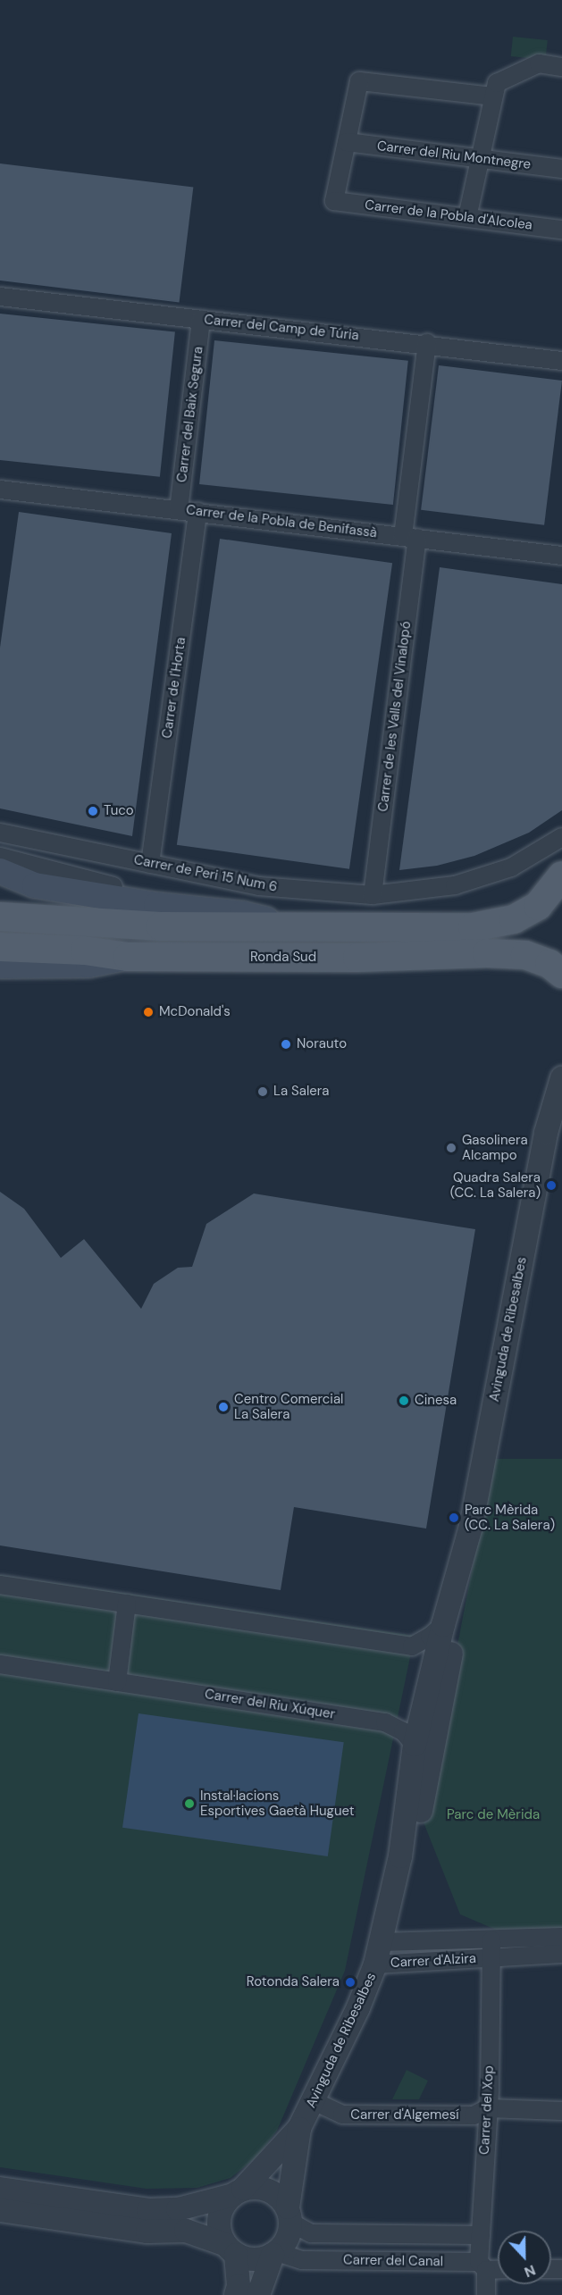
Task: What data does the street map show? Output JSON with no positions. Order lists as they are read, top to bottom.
{
  "streets": {
    "main road": ["Ronda Sud"],
    "street": [
      "Carrer del Riu Montnegre",
      "Carrer de la Pobla d'Alcolea",
      "Carrer del Camp de Túria",
      "Carrer del Baix Segura",
      "Carrer de la Pobla de Benifassà",
      "Carrer de l'Horta",
      "Carrer de les Valls del Vinalopó",
      "Carrer de Peri 15 Num 6",
      "Avinguda de Ribesalbes",
      "Carrer del Riu Xúquer",
      "Carrer d'Alzira",
      "Carrer del Xop",
      "Carrer d'Algemesí",
      "Carrer del Canal"
    ]
  },
  "crossings": [
    ["Carrer del Riu Montnegre", "Carrer de la Pobla d'Alcolea"],
    ["Carrer del Camp de Túria", "Carrer del Baix Segura"],
    ["Carrer del Camp de Túria", "Carrer de les Valls del Vinalopó"],
    ["Carrer del Baix Segura", "Carrer de la Pobla de Benifassà"],
    ["Carrer de la Pobla de Benifassà", "Carrer de l'Horta"],
    ["Carrer de la Pobla de Benifassà", "Carrer de les Valls del Vinalopó"],
    ["Carrer de l'Horta", "Carrer de Peri 15 Num 6"],
    ["Carrer de les Valls del Vinalopó", "Carrer de Peri 15 Num 6"],
    ["Avinguda de Ribesalbes", "Carrer del Riu Xúquer"],
    ["Avinguda de Ribesalbes", "Carrer d'Alzira"],
    ["Avinguda de Ribesalbes", "Carrer d'Algemesí"],
    ["Avinguda de Ribesalbes", "Carrer del Canal"],
    ["Carrer d'Alzira", "Carrer del Xop"],
    ["Carrer del Xop", "Carrer d'Algemesí"],
    ["Carrer del Xop", "Carrer del Canal"]
  ],
  "parks": ["Parc de Mèrida"],
  "places": [
    "Tuco",
    "McDonald's",
    "Norauto",
    "La Salera",
    "Gasolinera Alcampo",
    "Quadra Salera (CC. La Salera)",
    "Cinesa",
    "Centro Comercial La Salera",
    "Parc Mèrida (CC. La Salera)",
    "Instal·lacions Esportives Gaetà Huguet",
    "Rotonda Salera"
  ],
  "north": "bottom"
}
